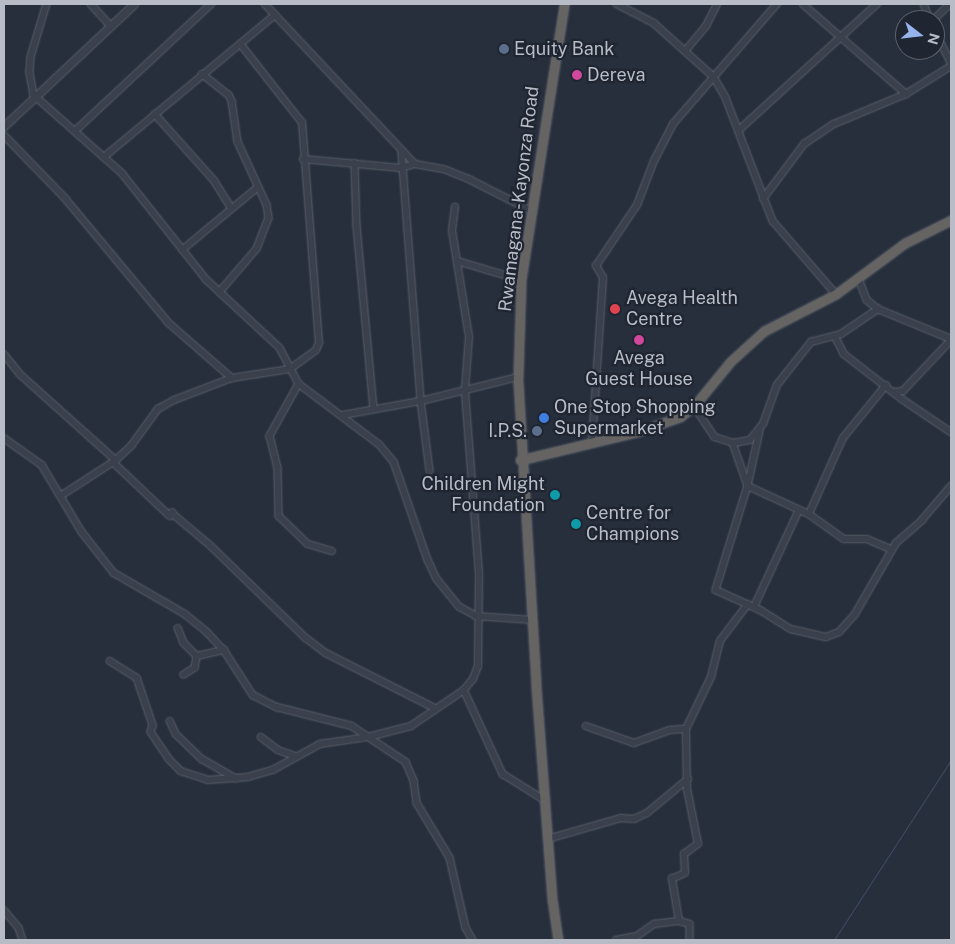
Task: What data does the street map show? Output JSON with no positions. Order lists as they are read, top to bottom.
{
  "streets": {
    "highway": ["Rwamagana-Kayonza Road"]
  },
  "places": [
    "Equity Bank",
    "Dereva",
    "Avega Health Centre",
    "Avega Guest House",
    "One Stop Shopping Supermarket",
    "I.P.S.",
    "Children Might Foundation",
    "Centre for Champions"
  ],
  "north": "right"
}
